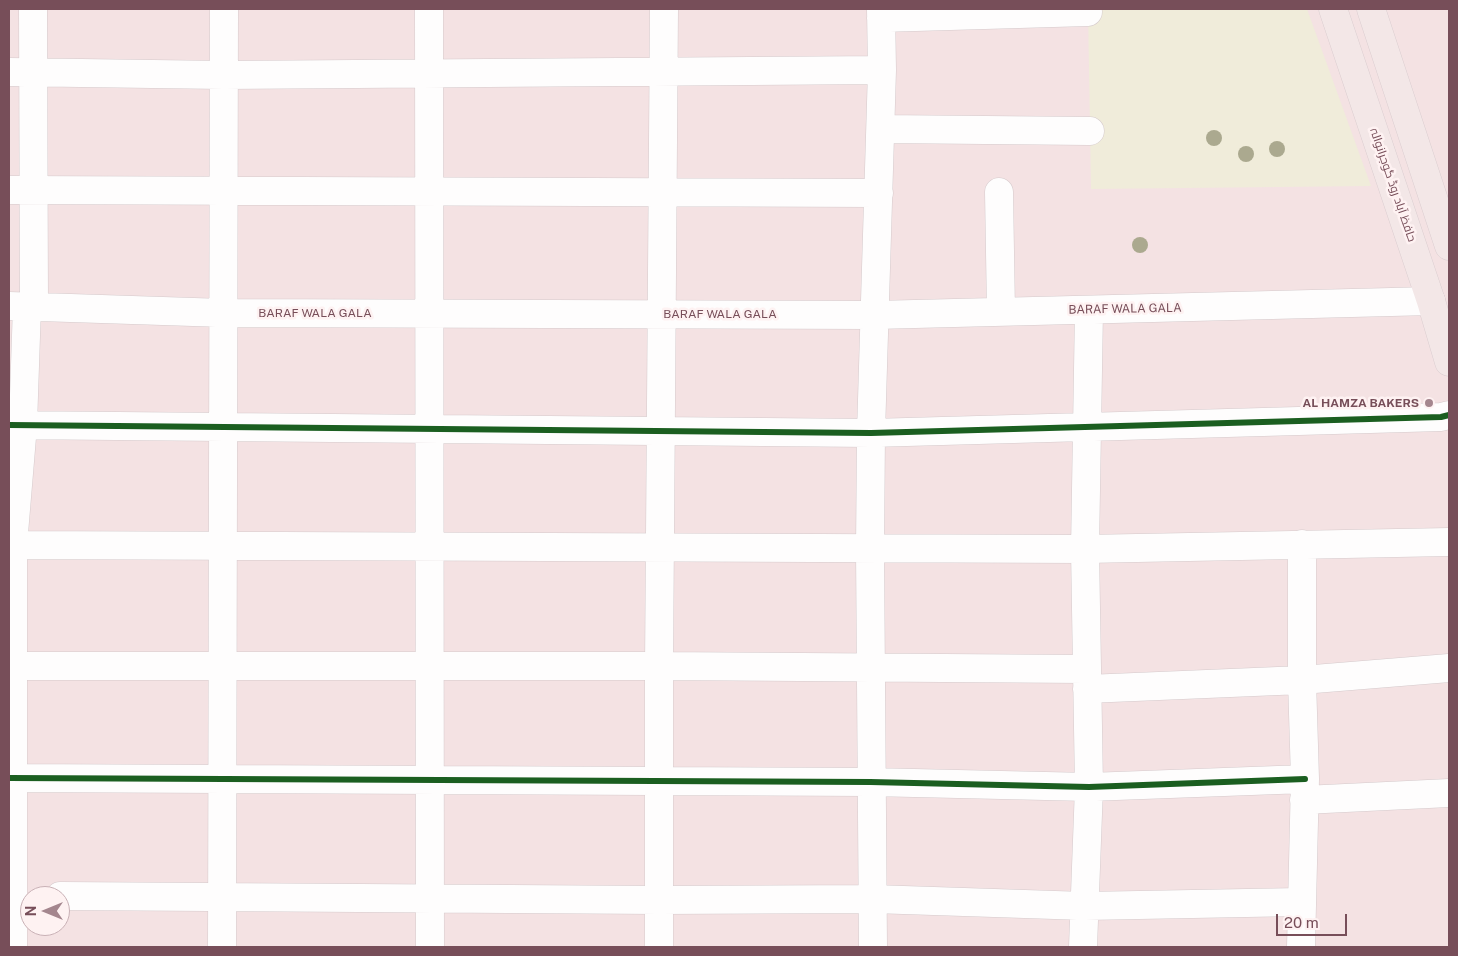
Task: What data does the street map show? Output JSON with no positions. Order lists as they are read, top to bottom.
{
  "streets": {
    "main road": ["حافظ آباد روڈ گوجرانوالہ"],
    "street": ["BARAF WALA GALA"]
  },
  "crossings": [
    ["حافظ آباد روڈ گوجرانوالہ", "BARAF WALA GALA"]
  ],
  "places": ["AL HAMZA BAKERS"],
  "scale_bar": "20 m",
  "north": "left"
}
